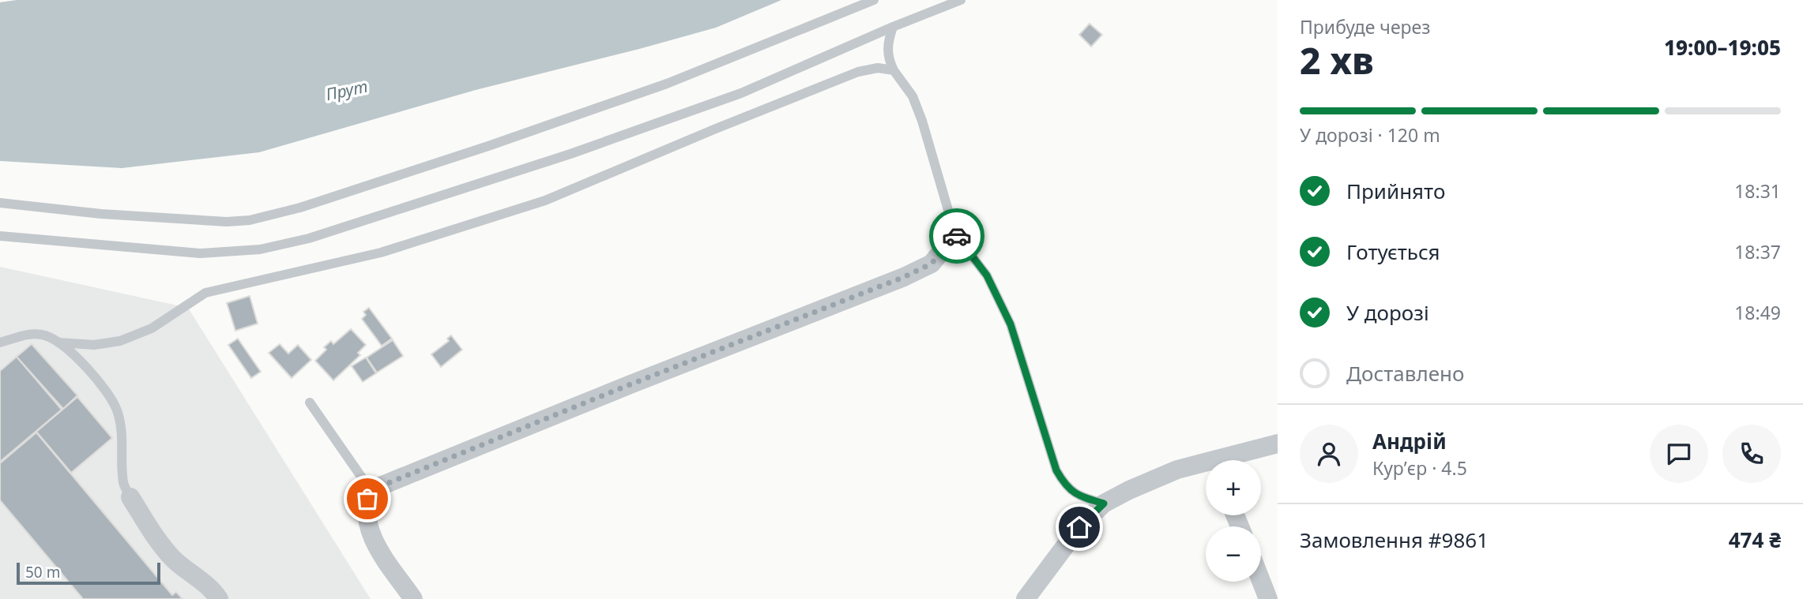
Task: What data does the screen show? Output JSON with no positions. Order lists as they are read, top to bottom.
{
  "water": ["Прут"],
  "scale_bar": "50 m",
  "page": {
    "heading": ["2 хв", "Прибуде через", "19:00–19:05"],
    "panel": [
      "Андрій",
      "Кур’єр · 4.5",
      "Замовлення #9861",
      "474 ₴"
    ],
    "bar": "У дорозі · 120 m",
    "list": [
      ["Прийнято", "18:31"],
      ["Готується", "18:37"],
      ["У дорозі", "18:49"],
      "Доставлено"
    ],
    "map_buttons": ["+", "−"],
    "scale": "50 m"
  }
}
